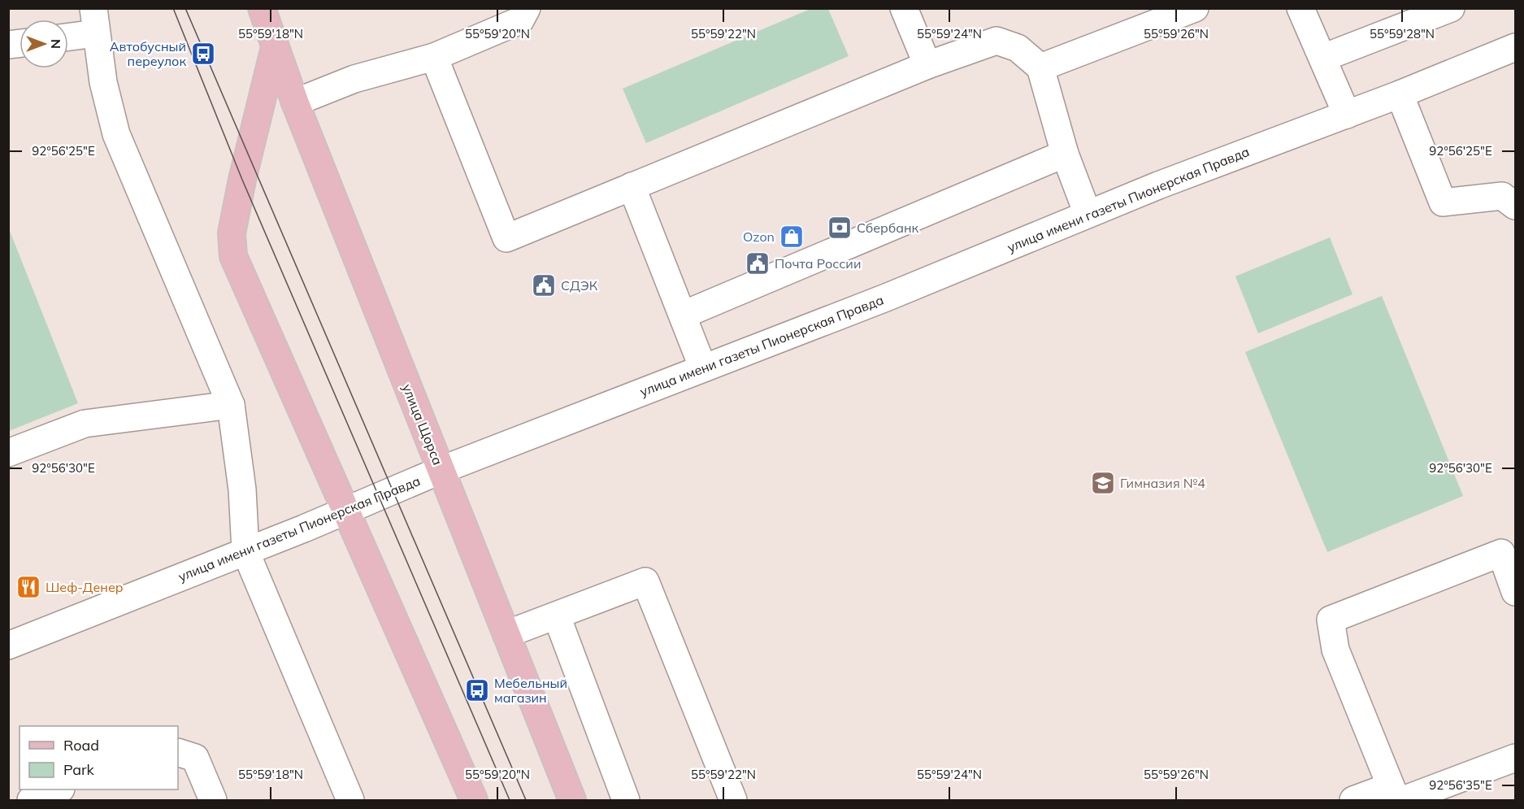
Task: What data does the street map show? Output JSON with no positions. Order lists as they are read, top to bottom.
{
  "streets": {
    "main road": ["улица Щорса"],
    "street": ["улица имени газеты Пионерская Правда"]
  },
  "crossings": [
    ["улица имени газеты Пионерская Правда", "улица Щорса"]
  ],
  "places": {
    "bus stop": ["Автобусный переулок", "Мебельный магазин"],
    "bank": ["Сбербанк"],
    "shop": ["Ozon"],
    "public building": ["Почта России", "СДЭК"],
    "school or university": ["Гимназия №4"],
    "restaurant": ["Шеф-Денер"]
  },
  "legend": ["Road", "Park"],
  "north": "right",
  "coordinates": [
    "55°59'18\"N",
    "55°59'20\"N",
    "55°59'22\"N",
    "55°59'24\"N",
    "55°59'26\"N",
    "55°59'28\"N",
    "92°56'25\"E",
    "92°56'30\"E",
    "92°56'35\"E"
  ]
}
